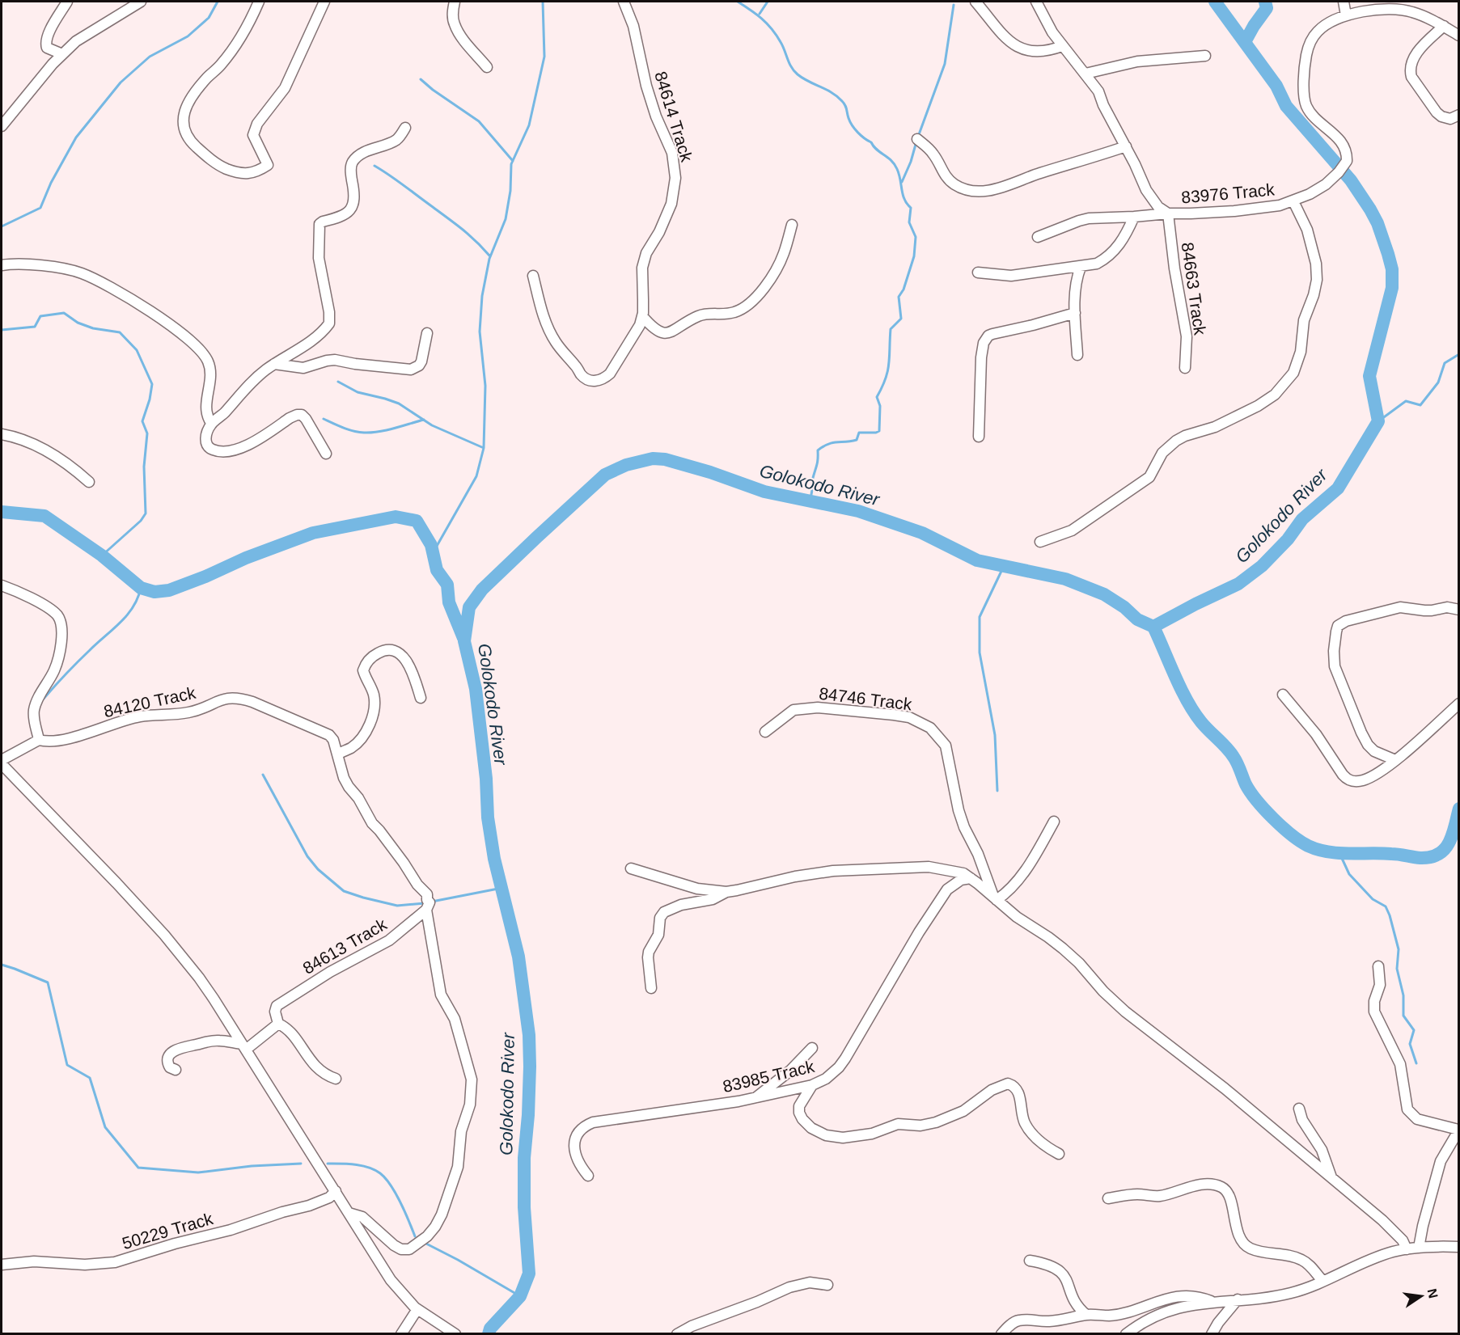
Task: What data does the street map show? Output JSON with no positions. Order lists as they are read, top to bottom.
{
  "streets": {
    "street": [
      "84614 Track",
      "83976 Track",
      "84663 Track",
      "84746 Track",
      "84120 Track",
      "84613 Track",
      "83985 Track",
      "50229 Track"
    ]
  },
  "crossings": [
    ["83976 Track", "84663 Track"],
    ["84120 Track", "84613 Track"]
  ],
  "water": ["Golokodo River"],
  "north": "right"
}
